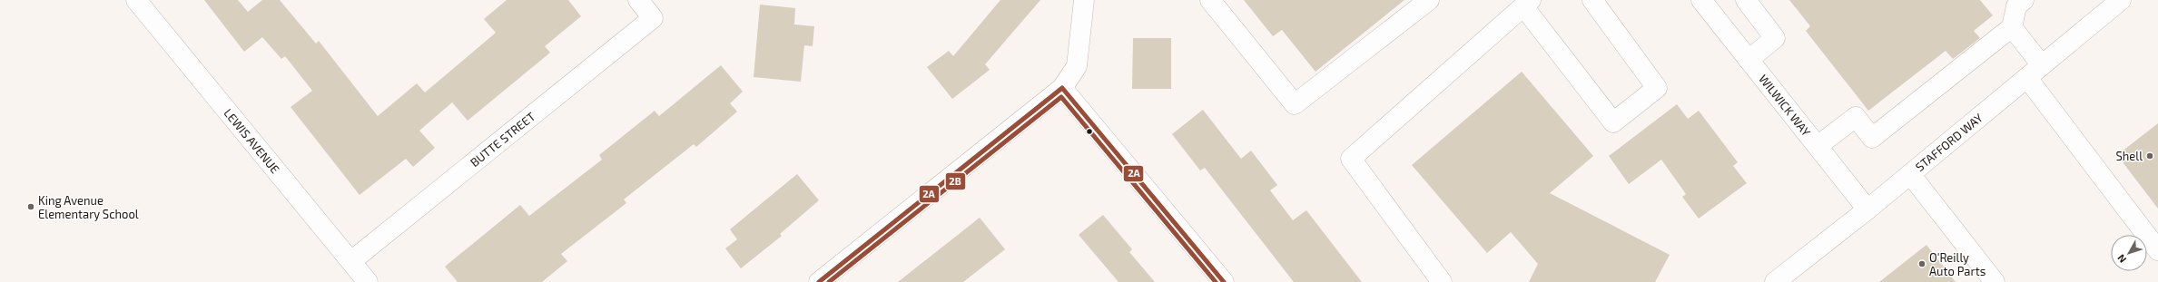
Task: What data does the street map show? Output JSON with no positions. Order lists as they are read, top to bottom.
{
  "streets": {
    "street": [
      "WILWICK WAY",
      "BUTTE STREET",
      "LEWIS AVENUE",
      "STAFFORD WAY"
    ]
  },
  "crossings": [
    ["WILWICK WAY", "STAFFORD WAY"],
    ["BUTTE STREET", "LEWIS AVENUE"]
  ],
  "places": ["Shell", "King Avenue Elementary School", "O'Reilly Auto Parts"],
  "lines": ["transit line 2A", "transit line 2B"],
  "north": "bottom left"
}
